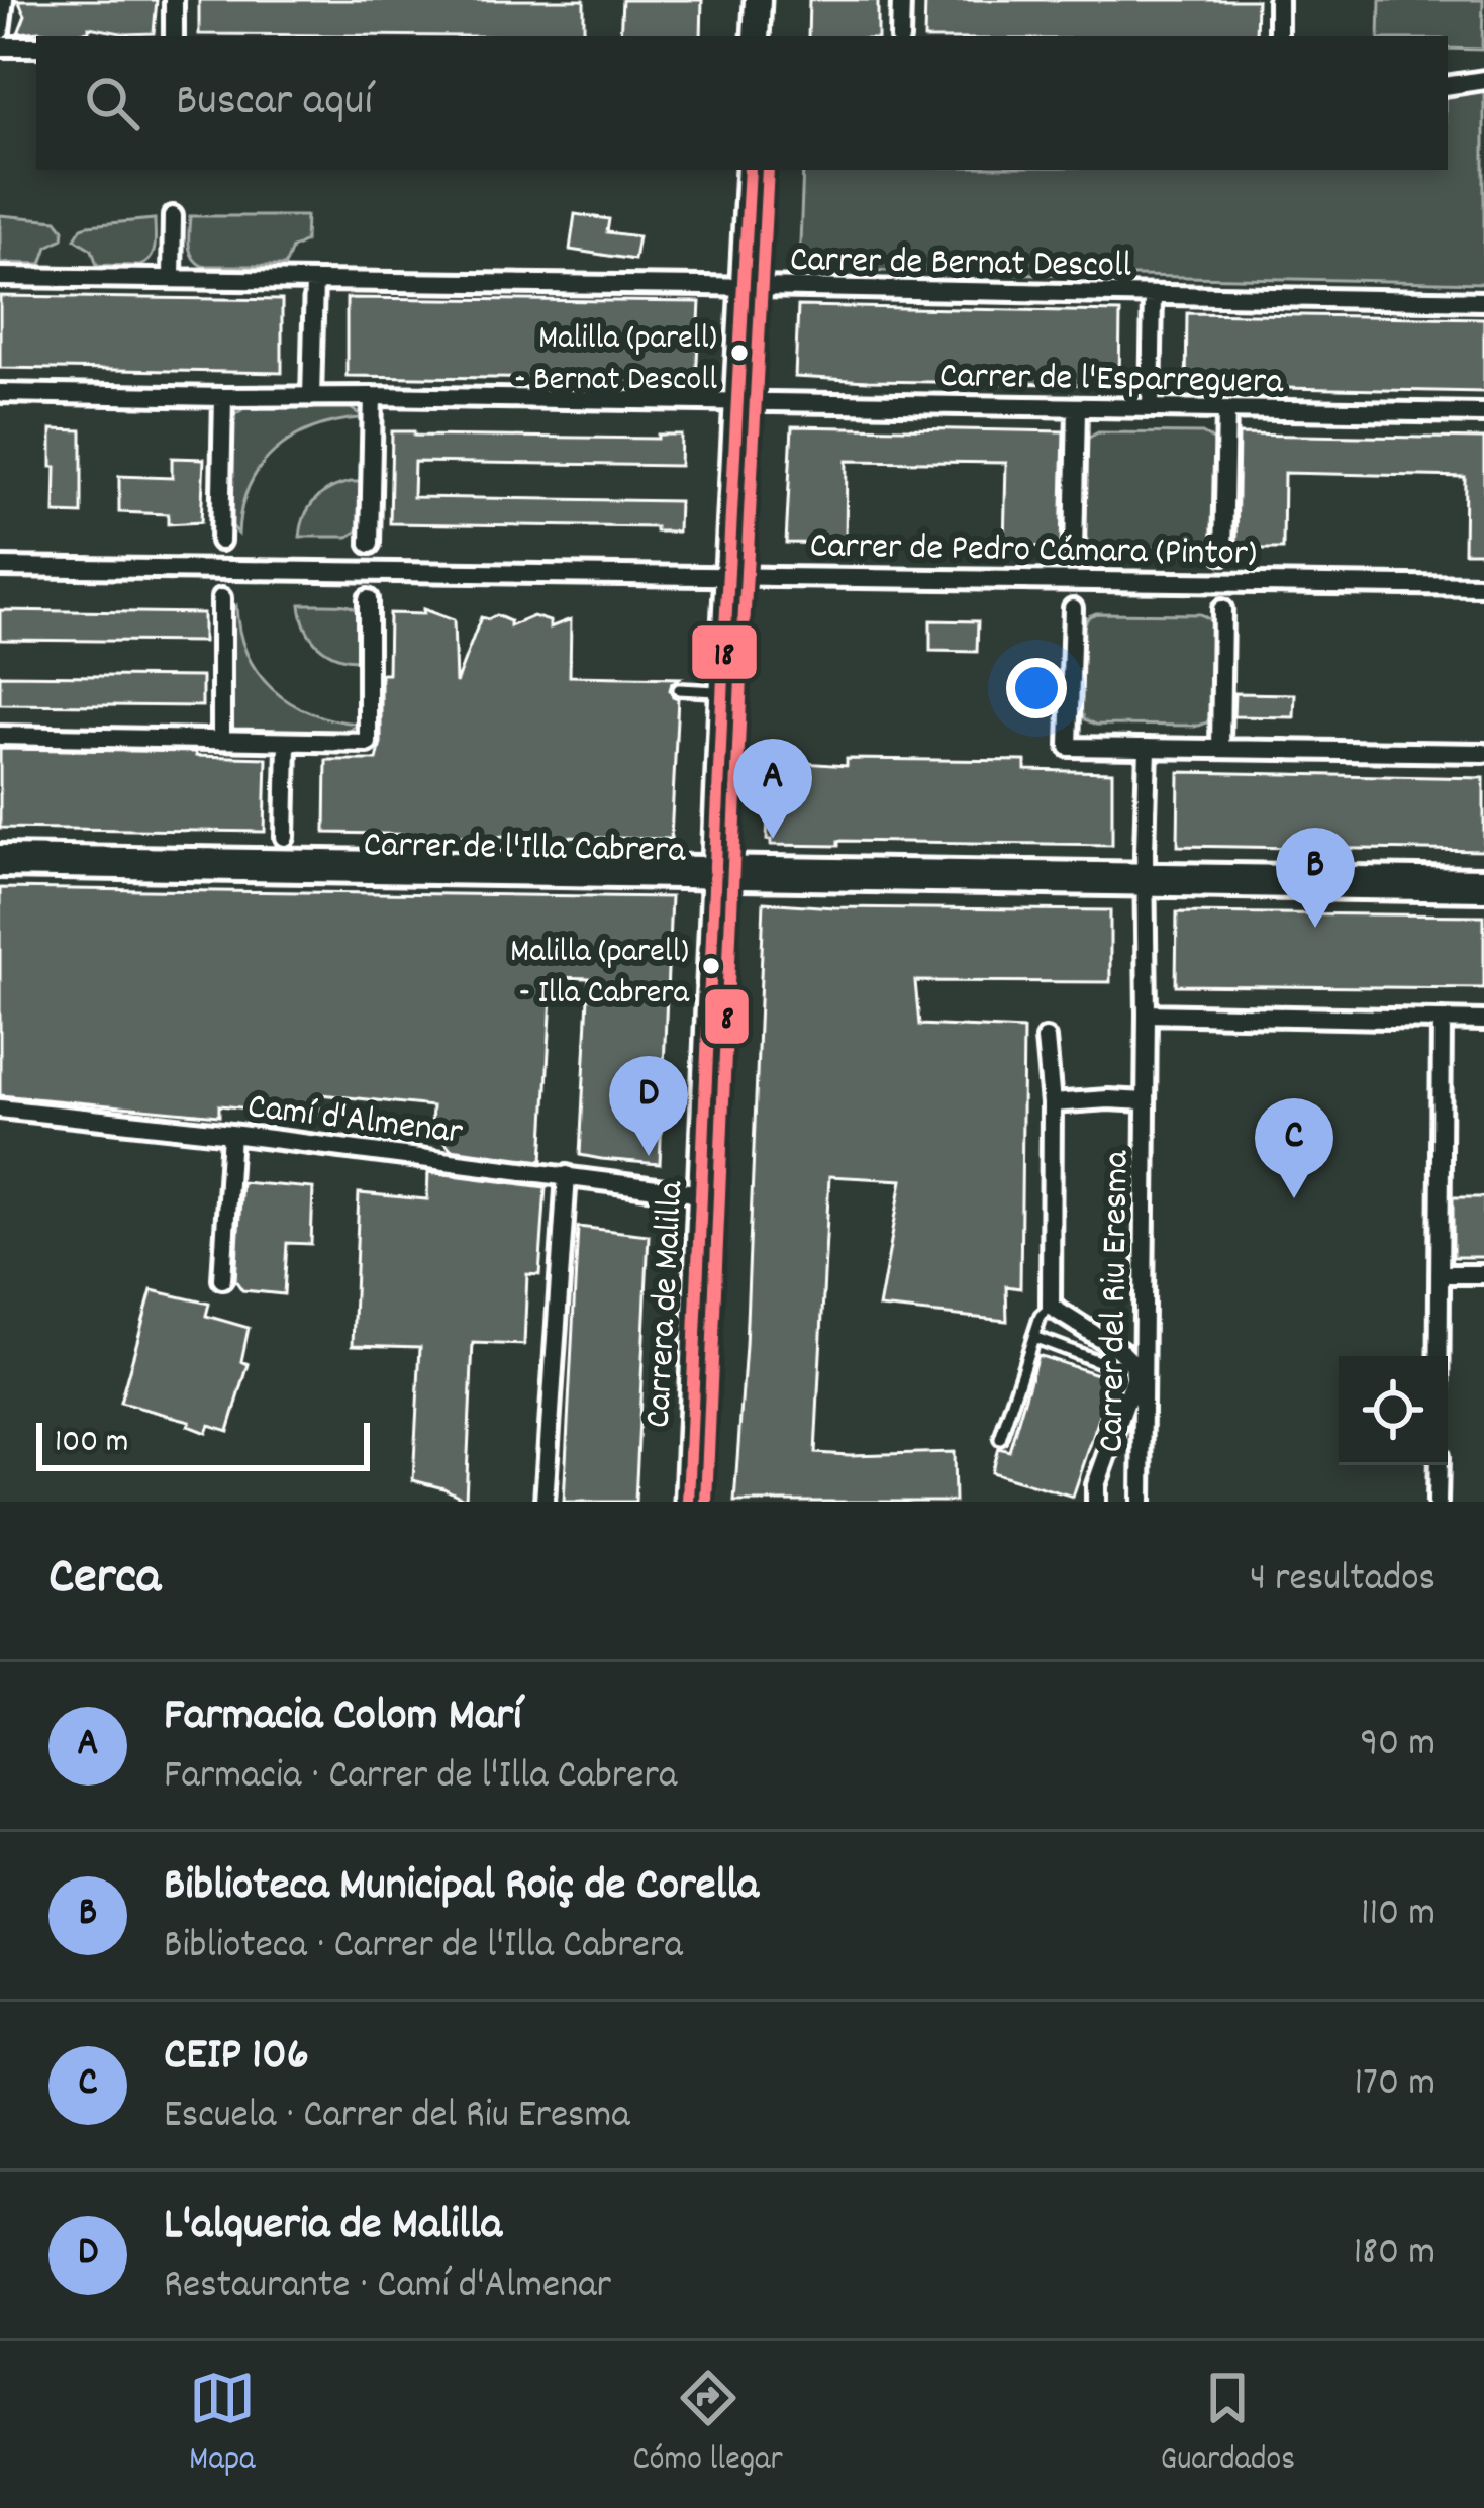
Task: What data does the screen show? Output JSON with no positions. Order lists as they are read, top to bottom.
{
  "streets": {
    "street": [
      "Carrer de Bernat Descoll",
      "Carrer de l'Esparreguera",
      "Carrer de Pedro Cámara (Pintor)",
      "Carrer de l'Illa Cabrera",
      "Camí d'Almenar",
      "Carrer del Riu Eresma",
      "Carrera de Malilla"
    ]
  },
  "crossings": [
    ["Carrer de Bernat Descoll", "Carrera de Malilla"],
    ["Carrer de l'Esparreguera", "Carrera de Malilla"],
    ["Carrer de Pedro Cámara (Pintor)", "Carrera de Malilla"],
    ["Carrer de l'Illa Cabrera", "Carrer del Riu Eresma"],
    ["Carrer de l'Illa Cabrera", "Carrera de Malilla"],
    ["Camí d'Almenar", "Carrera de Malilla"]
  ],
  "places": ["Malilla (parell) - Bernat Descoll", "Malilla (parell) - Illa Cabrera"],
  "lines": ["transit line 18", "transit line 8"],
  "scale_bar": "100 m",
  "page": {
    "search": "Buscar aquí",
    "pins": [
      "A",
      "B",
      "D",
      "C"
    ],
    "scale": "100 m",
    "heading": ["Cerca", "4 resultados"],
    "list": [
      {
        "mark": "A",
        "name": "Farmacia Colom Marí",
        "note": "Farmacia · Carrer de l'Illa Cabrera",
        "value": "90 m"
      },
      {
        "mark": "B",
        "name": "Biblioteca Municipal Roiç de Corella",
        "note": "Biblioteca · Carrer de l'Illa Cabrera",
        "value": "110 m"
      },
      {
        "mark": "C",
        "name": "CEIP 106",
        "note": "Escuela · Carrer del Riu Eresma",
        "value": "170 m"
      },
      {
        "mark": "D",
        "name": "L'alqueria de Malilla",
        "note": "Restaurante · Camí d'Almenar",
        "value": "180 m"
      }
    ],
    "nav": ["Mapa", "Cómo llegar", "Guardados"]
  }
}
